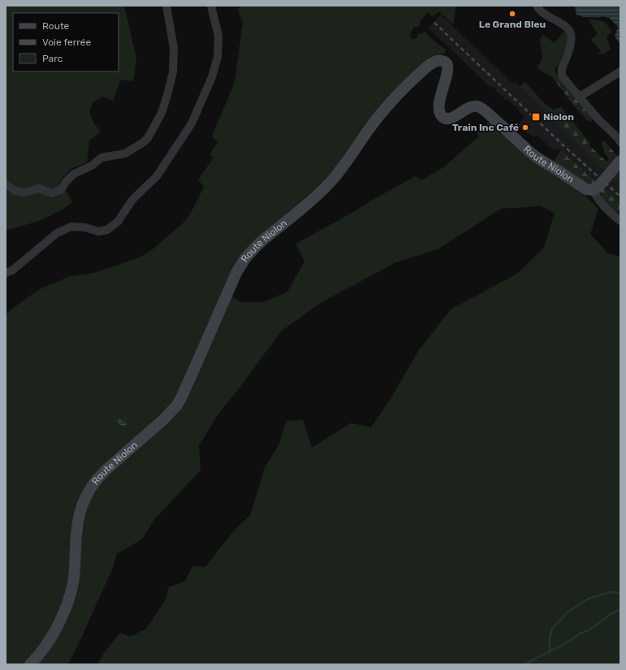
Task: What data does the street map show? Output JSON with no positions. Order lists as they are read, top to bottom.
{
  "streets": {
    "street": ["Route Niolon"]
  },
  "places": {
    "other": ["Le Grand Bleu", "Train Inc Café"],
    "transit": ["Niolon"]
  },
  "legend": ["Route", "Voie ferrée", "Parc"]
}
